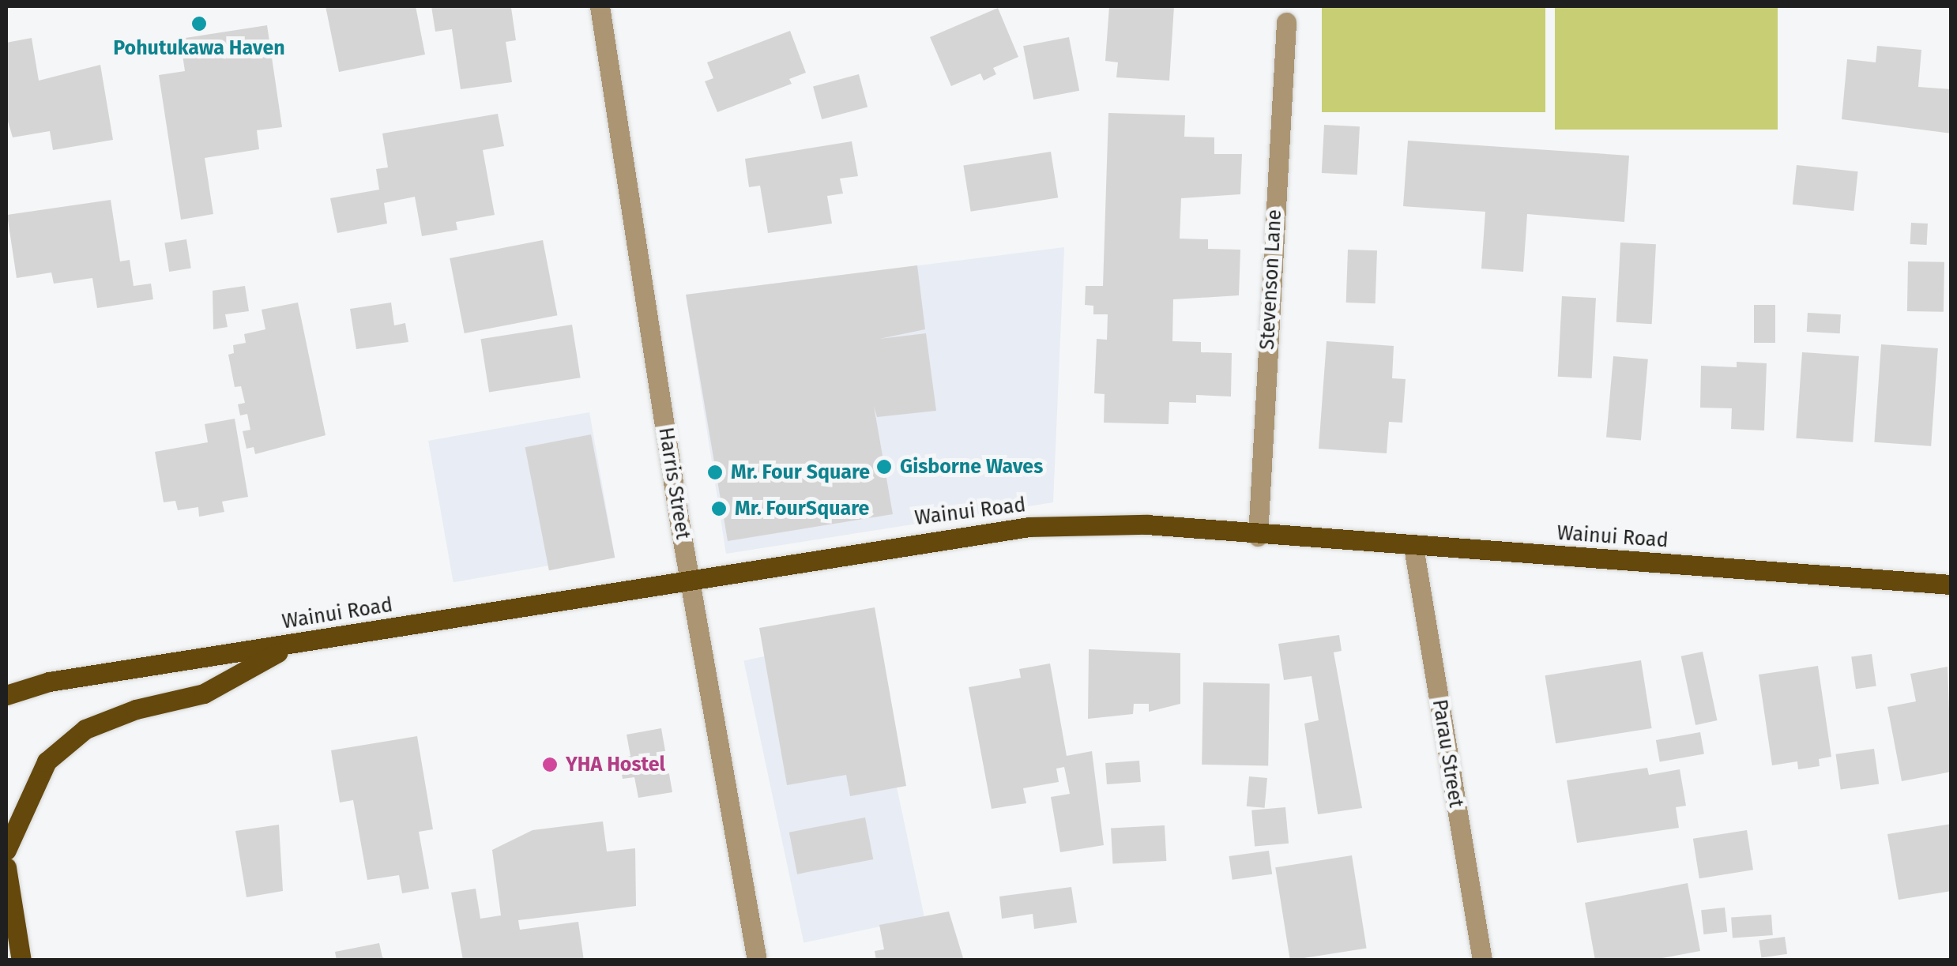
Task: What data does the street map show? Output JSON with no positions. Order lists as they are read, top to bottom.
{
  "streets": {
    "main road": ["Wainui Road"],
    "street": ["Stevenson Lane", "Harris Street", "Parau Street"]
  },
  "crossings": [
    ["Stevenson Lane", "Wainui Road"],
    ["Harris Street", "Wainui Road"],
    ["Wainui Road", "Parau Street"]
  ],
  "places": [
    "Pohutukawa Haven",
    "Gisborne Waves",
    "Mr. Four Square",
    "Mr. FourSquare",
    "YHA Hostel"
  ]
}
